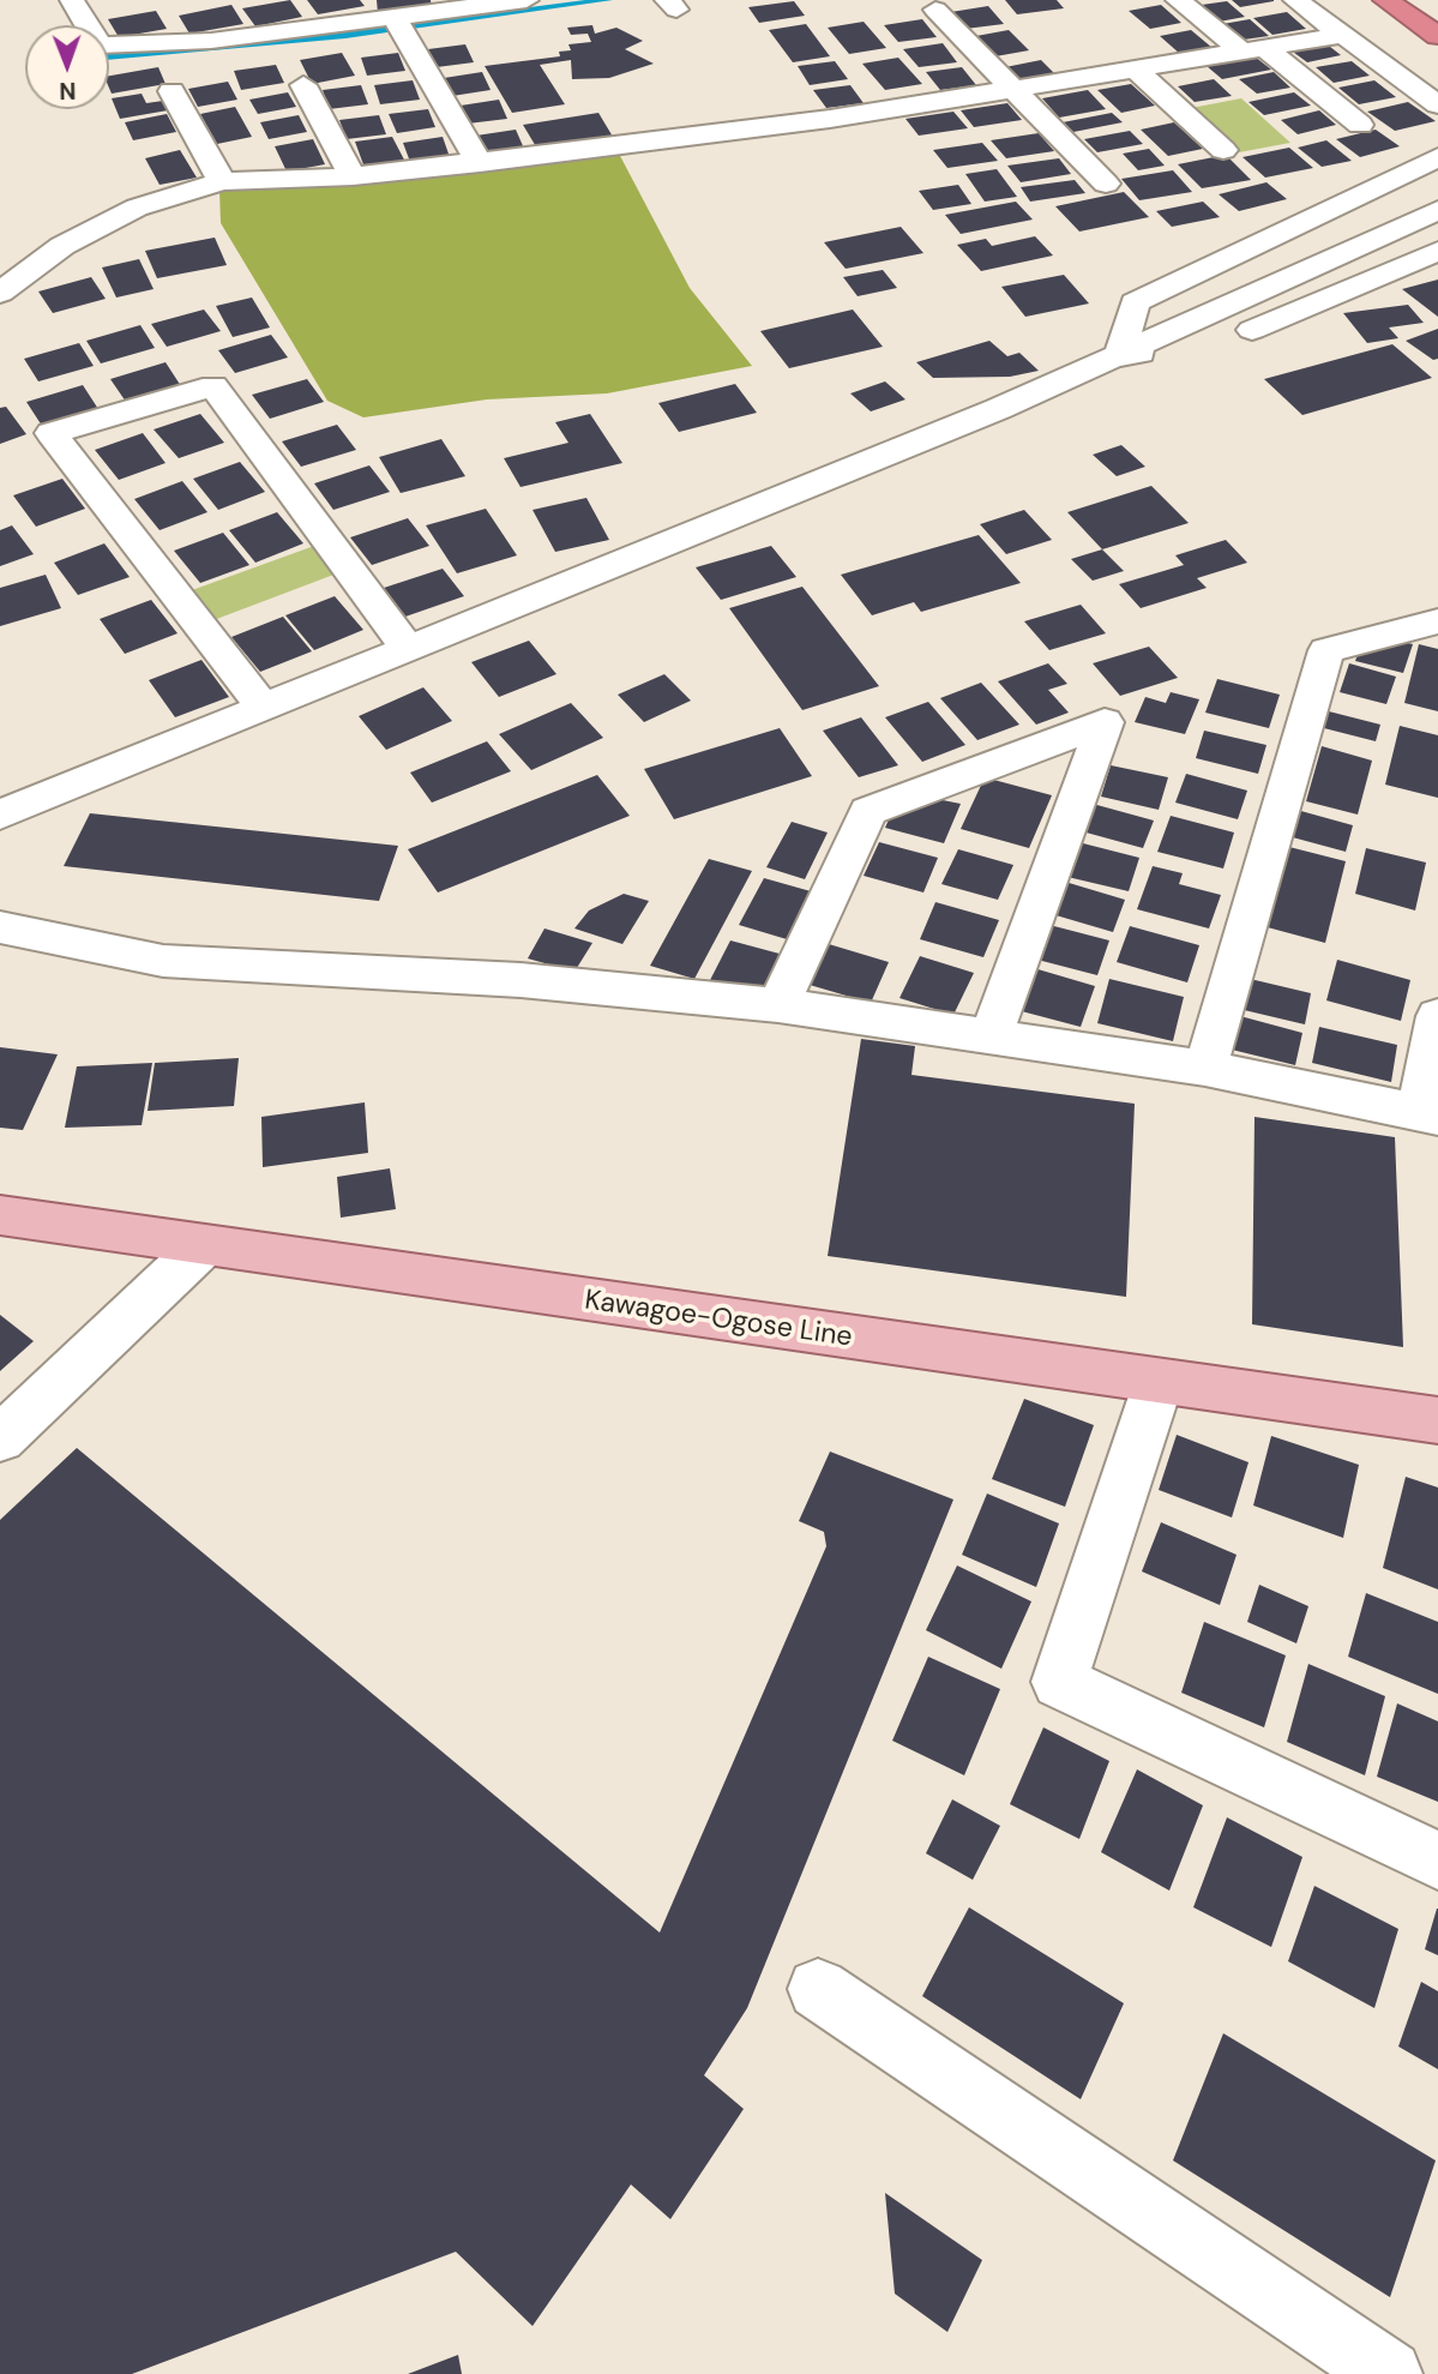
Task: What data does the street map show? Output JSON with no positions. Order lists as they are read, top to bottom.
{
  "streets": {
    "main road": ["Kawagoe-Ogose Line"]
  },
  "north": "bottom"
}
